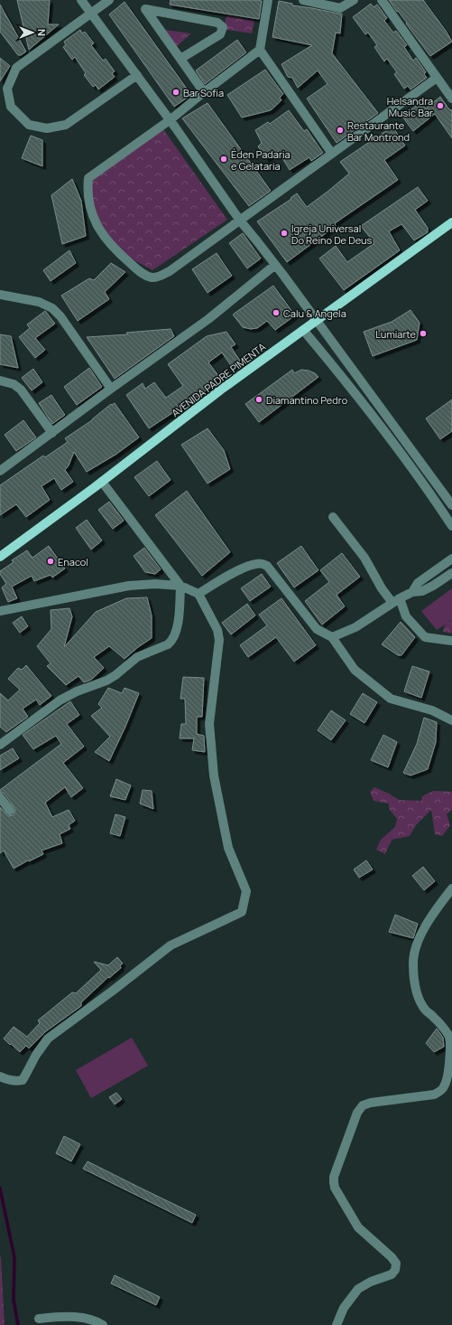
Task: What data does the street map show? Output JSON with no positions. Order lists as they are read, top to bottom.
{
  "streets": {
    "main road": ["AVENIDA PADRE PIMENTA"]
  },
  "places": [
    "Bar Sofia",
    "Helsandra Music Bar",
    "Restaurante Bar Montrond",
    "Éden Padaria e Gelataria",
    "Igreja Universal Do Reino De Deus",
    "Calu & Angela",
    "Lumiarte",
    "Diamantino Pedro",
    "Enacol"
  ],
  "north": "right"
}
